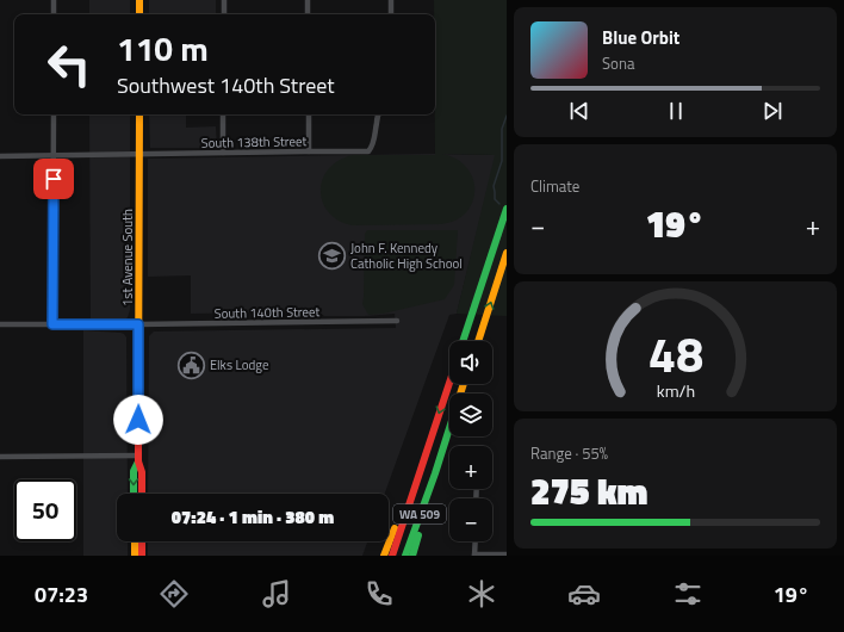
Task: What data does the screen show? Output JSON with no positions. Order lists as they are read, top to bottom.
{
  "streets": {
    "main road": ["1st Avenue South", "WA 509"],
    "street": ["South 138th Street", "South 140th Street"]
  },
  "crossings": [
    ["South 138th Street", "1st Avenue South"],
    ["1st Avenue South", "South 140th Street"]
  ],
  "places": {
    "school or university": ["John F. Kennedy Catholic High School"],
    "public building": ["Elks Lodge"]
  },
  "page": {
    "turn": ["110 m", "Southwest 140th Street"],
    "song": ["Blue Orbit", "Sona"],
    "tile": [
      "Climate",
      ["Range · 55%", "275 km"]
    ],
    "heat": ["−", "19°", "+"],
    "map_buttons": ["+", "−"],
    "limit": "50",
    "trip": "07:24 · 1 min · 380 m",
    "tabs": ["07:23", "19°"],
    "gauge": ["48", "km/h"]
  }
}
